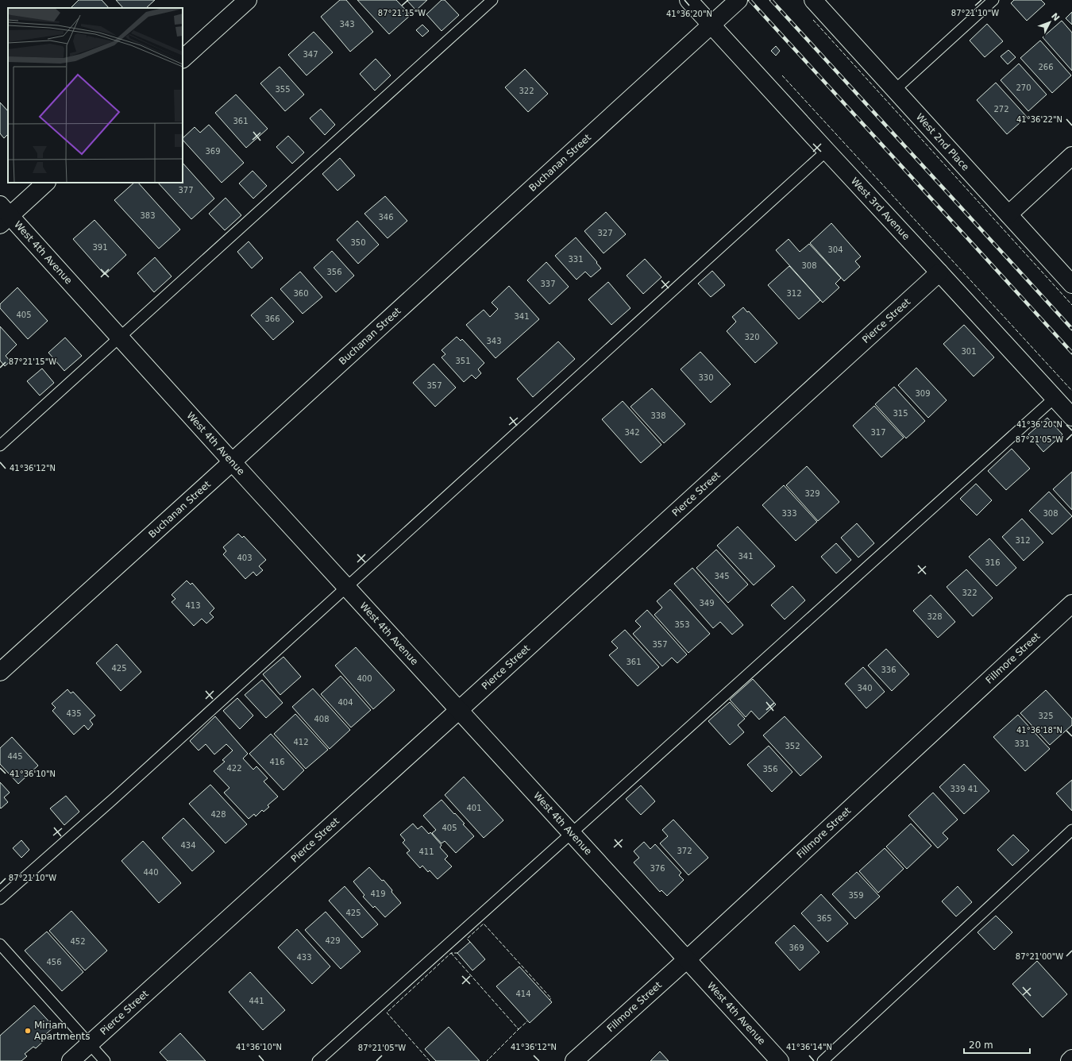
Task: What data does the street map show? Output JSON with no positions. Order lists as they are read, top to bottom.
{
  "streets": {
    "street": [
      "West 2nd Place",
      "Buchanan Street",
      "West 3rd Avenue",
      "West 4th Avenue",
      "Pierce Street",
      "Fillmore Street"
    ]
  },
  "crossings": [
    ["Buchanan Street", "West 3rd Avenue"],
    ["Buchanan Street", "West 4th Avenue"],
    ["West 3rd Avenue", "Pierce Street"],
    ["West 4th Avenue", "Pierce Street"],
    ["West 4th Avenue", "Fillmore Street"]
  ],
  "places": ["Miriam Apartments"],
  "house_numbers": [
    "343",
    "347",
    "266",
    "270",
    "355",
    "322",
    "272",
    "361",
    "369",
    "377",
    "383",
    "346",
    "327",
    "350",
    "391",
    "304",
    "331",
    "308",
    "356",
    "337",
    "360",
    "312",
    "405",
    "341",
    "366",
    "320",
    "343",
    "301",
    "351",
    "330",
    "357",
    "309",
    "315",
    "338",
    "342",
    "317",
    "329",
    "333",
    "308",
    "312",
    "341",
    "403",
    "316",
    "345",
    "322",
    "349",
    "413",
    "328",
    "353",
    "357",
    "361",
    "425",
    "336",
    "400",
    "340",
    "404",
    "435",
    "325",
    "408",
    "412",
    "331",
    "352",
    "445",
    "416",
    "422",
    "356",
    "339 41",
    "401",
    "428",
    "405",
    "434",
    "372",
    "411",
    "376",
    "440",
    "419",
    "359",
    "425",
    "365",
    "429",
    "452",
    "369",
    "433",
    "456",
    "414",
    "441"
  ],
  "scale_bar": "20 m",
  "north": "top right",
  "coordinates": [
    "87°21'10\"W",
    "87°21'15\"W",
    "41°36'20\"N",
    "41°36'22\"N",
    "87°21'05\"W",
    "41°36'12\"N",
    "41°36'18\"N",
    "41°36'10\"N",
    "87°21'00\"W",
    "41°36'14\"N"
  ]
}
